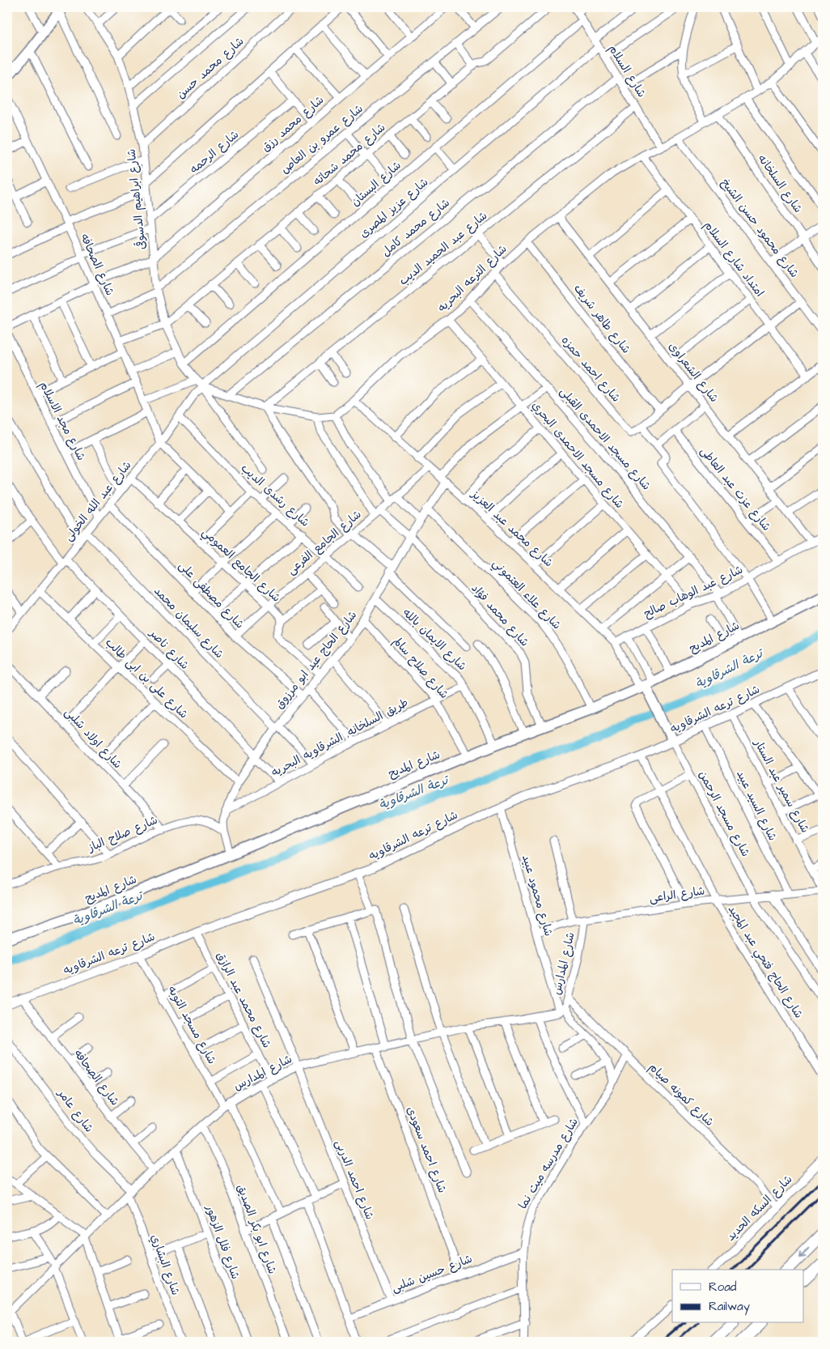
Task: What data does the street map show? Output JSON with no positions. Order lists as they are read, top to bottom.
{
  "streets": {
    "main road": ["شارع المديح"],
    "street": [
      "شارع محمد حسن",
      "شارع السلام",
      "شارع محمد رزق",
      "شارع عمرو بن العاص",
      "شارع الرحمه",
      "شارع محمد شحاته",
      "شارع البستان",
      "شارع السلخانه",
      "شارع ابراهيم الدسوقى",
      "شارع عزيز المصرى",
      "شارع محمد كامل",
      "شارع محمود حسن الشيخ",
      "شارع عبد الحميد الديب",
      "امتداد شارع السلام",
      "شارع الصحافه",
      "شارع الترعه البحريه",
      "شارع طاهر شريف",
      "شارع احمد حمزه",
      "شارع الشعراوى",
      "شارع مجد الاسلام",
      "شارع مسجد الاحمدى القبلى",
      "شارع مسجد الاحمدى البحري",
      "شارع عزت عبد العاطى",
      "شارع رشدى الديب",
      "شارع عبد الله الخولى",
      "شارع محمد عبد العزيز",
      "شارع الجامع الفرعى",
      "شارع الجامع العمومي",
      "شارع عبد الوهاب صالح",
      "شارع علاء العتموني",
      "شارع مصطفى على",
      "شارع محمد فؤاد",
      "شارع سليمان محمد",
      "شارع الايمان بالله",
      "شارع ناصر",
      "شارع الحاج عيد ابو مرزوق",
      "شارع صلاح سالم",
      "شارع على بن ابى طالب",
      "شارع ترعه الشرقاويه",
      "طريق السلخانه, الشرقاويه البحريه",
      "شارع اولاد شلبى",
      "شارع سمير عبد الستار",
      "شارع السيد عبيد",
      "شارع مسجد الرحمن",
      "شارع صلاح الباز",
      "شارع الراعى",
      "شارع محمود عبيد",
      "شارع الحاج فتحي عبد المجيد",
      "شارع المدارس",
      "شارع محمد عبد الرازق",
      "شارع مسجد التوبه",
      "شارع كمونه صيام",
      "شارع عامر",
      "شارع احمد سعودى",
      "شارع مدرسه ميت نما",
      "شارع احمد الدربى",
      "شارع السكه الحديد",
      "شارع ابو بكر الصديق",
      "شارع فلل الزهور",
      "شارع البشاري",
      "شارع حسين شلبى"
    ]
  },
  "crossings": [
    ["شارع محمد حسن", "شارع ابراهيم الدسوقى"],
    ["شارع السلام", "شارع البستان"],
    ["شارع السلام", "شارع عزيز المصرى"],
    ["شارع السلام", "شارع محمد كامل"],
    ["شارع السلام", "شارع عبد الحميد الديب"],
    ["شارع السلام", "شارع الترعه البحريه"],
    ["شارع محمد رزق", "شارع ابراهيم الدسوقى"],
    ["شارع محمد رزق", "شارع الصحافه"],
    ["شارع عمرو بن العاص", "شارع ابراهيم الدسوقى"],
    ["شارع عمرو بن العاص", "شارع الصحافه"],
    ["شارع الرحمه", "شارع ابراهيم الدسوقى"],
    ["شارع محمد شحاته", "شارع ابراهيم الدسوقى"],
    ["شارع البستان", "شارع ابراهيم الدسوقى"],
    ["شارع السلخانه", "شارع الترعه البحريه"],
    ["شارع ابراهيم الدسوقى", "شارع عزيز المصرى"],
    ["شارع ابراهيم الدسوقى", "شارع عبد الله الخولى"],
    ["شارع عزيز المصرى", "شارع عبد الله الخولى"],
    ["شارع محمود حسن الشيخ", "شارع الترعه البحريه"],
    ["امتداد شارع السلام", "شارع الترعه البحريه"],
    ["شارع الصحافه", "شارع عبد الله الخولى"],
    ["شارع الصحافه", "شارع ترعه الشرقاويه"],
    ["شارع الصحافه", "شارع المدارس"],
    ["شارع الترعه البحريه", "شارع طاهر شريف"],
    ["شارع الترعه البحريه", "شارع احمد حمزه"],
    ["شارع الترعه البحريه", "شارع الشعراوى"],
    ["شارع الترعه البحريه", "شارع مسجد الاحمدى القبلى"],
    ["شارع الترعه البحريه", "شارع مسجد الاحمدى البحري"],
    ["شارع الترعه البحريه", "شارع محمد عبد العزيز"],
    ["شارع الشعراوى", "شارع عبد الوهاب صالح"],
    ["شارع مجد الاسلام", "شارع عبد الله الخولى"],
    ["شارع مسجد الاحمدى القبلى", "شارع عبد الوهاب صالح"],
    ["شارع مسجد الاحمدى القبلى", "شارع المديح"],
    ["شارع مسجد الاحمدى القبلى", "شارع الحاج عيد ابو مرزوق"],
    ["شارع مسجد الاحمدى البحري", "شارع عبد الوهاب صالح"],
    ["شارع مسجد الاحمدى البحري", "شارع الحاج عيد ابو مرزوق"],
    ["شارع عزت عبد العاطى", "شارع عبد الوهاب صالح"],
    ["شارع رشدى الديب", "شارع عبد الله الخولى"],
    ["شارع رشدى الديب", "شارع الجامع الفرعى"],
    ["شارع عبد الله الخولى", "شارع الجامع العمومي"],
    ["شارع عبد الله الخولى", "شارع مصطفى على"],
    ["شارع عبد الله الخولى", "شارع سليمان محمد"],
    ["شارع عبد الله الخولى", "شارع ناصر"],
    ["شارع عبد الله الخولى", "شارع على بن ابى طالب"],
    ["شارع محمد عبد العزيز", "شارع الجامع الفرعى"],
    ["شارع محمد عبد العزيز", "شارع عبد الوهاب صالح"],
    ["شارع محمد عبد العزيز", "شارع المديح"],
    ["شارع محمد عبد العزيز", "شارع الحاج عيد ابو مرزوق"],
    ["شارع الجامع الفرعى", "شارع الجامع العمومي"],
    ["شارع الجامع الفرعى", "شارع مصطفى على"],
    ["شارع الجامع الفرعى", "شارع محمد فؤاد"],
    ["شارع علاء العتموني", "شارع المديح"],
    ["شارع علاء العتموني", "شارع الحاج عيد ابو مرزوق"],
    ["شارع مصطفى على", "شارع الحاج عيد ابو مرزوق"],
    ["شارع محمد فؤاد", "شارع المديح"],
    ["شارع محمد فؤاد", "شارع الحاج عيد ابو مرزوق"],
    ["شارع سليمان محمد", "شارع الحاج عيد ابو مرزوق"],
    ["شارع سليمان محمد", "طريق السلخانه, الشرقاويه البحريه"],
    ["شارع المديح", "شارع الايمان بالله"],
    ["شارع المديح", "شارع الحاج عيد ابو مرزوق"],
    ["شارع المديح", "شارع صلاح سالم"],
    ["شارع الايمان بالله", "شارع الحاج عيد ابو مرزوق"],
    ["شارع الايمان بالله", "طريق السلخانه, الشرقاويه البحريه"],
    ["شارع ناصر", "شارع الحاج عيد ابو مرزوق"],
    ["شارع ناصر", "طريق السلخانه, الشرقاويه البحريه"],
    ["شارع الحاج عيد ابو مرزوق", "شارع صلاح سالم"],
    ["شارع الحاج عيد ابو مرزوق", "شارع على بن ابى طالب"],
    ["شارع الحاج عيد ابو مرزوق", "طريق السلخانه, الشرقاويه البحريه"],
    ["شارع الحاج عيد ابو مرزوق", "شارع صلاح الباز"],
    ["شارع صلاح سالم", "طريق السلخانه, الشرقاويه البحريه"],
    ["شارع ترعه الشرقاويه", "شارع سمير عبد الستار"],
    ["شارع ترعه الشرقاويه", "شارع السيد عبيد"],
    ["شارع ترعه الشرقاويه", "شارع مسجد الرحمن"],
    ["شارع ترعه الشرقاويه", "شارع محمود عبيد"],
    ["شارع ترعه الشرقاويه", "شارع الحاج فتحي عبد المجيد"],
    ["شارع ترعه الشرقاويه", "شارع محمد عبد الرازق"],
    ["شارع ترعه الشرقاويه", "شارع مسجد التوبه"],
    ["شارع اولاد شلبى", "شارع صلاح الباز"],
    ["شارع سمير عبد الستار", "شارع الراعى"],
    ["شارع السيد عبيد", "شارع الراعى"],
    ["شارع مسجد الرحمن", "شارع الراعى"],
    ["شارع الراعى", "شارع محمود عبيد"],
    ["شارع الراعى", "شارع الحاج فتحي عبد المجيد"],
    ["شارع الراعى", "شارع المدارس"],
    ["شارع محمود عبيد", "شارع المدارس"],
    ["شارع المدارس", "شارع محمد عبد الرازق"],
    ["شارع المدارس", "شارع مسجد التوبه"],
    ["شارع المدارس", "شارع كمونه صيام"],
    ["شارع المدارس", "شارع عامر"],
    ["شارع المدارس", "شارع احمد سعودى"],
    ["شارع المدارس", "شارع احمد الدربى"],
    ["شارع المدارس", "شارع ابو بكر الصديق"],
    ["شارع المدارس", "شارع فلل الزهور"],
    ["شارع المدارس", "شارع البشاري"],
    ["شارع كمونه صيام", "شارع مدرسه ميت نما"],
    ["شارع كمونه صيام", "شارع السكه الحديد"],
    ["شارع عامر", "شارع البشاري"],
    ["شارع مدرسه ميت نما", "شارع حسين شلبى"],
    ["شارع احمد الدربى", "شارع حسين شلبى"]
  ],
  "water": ["ترعة الشرقاوية"],
  "legend": ["Road", "Railway"]
}
